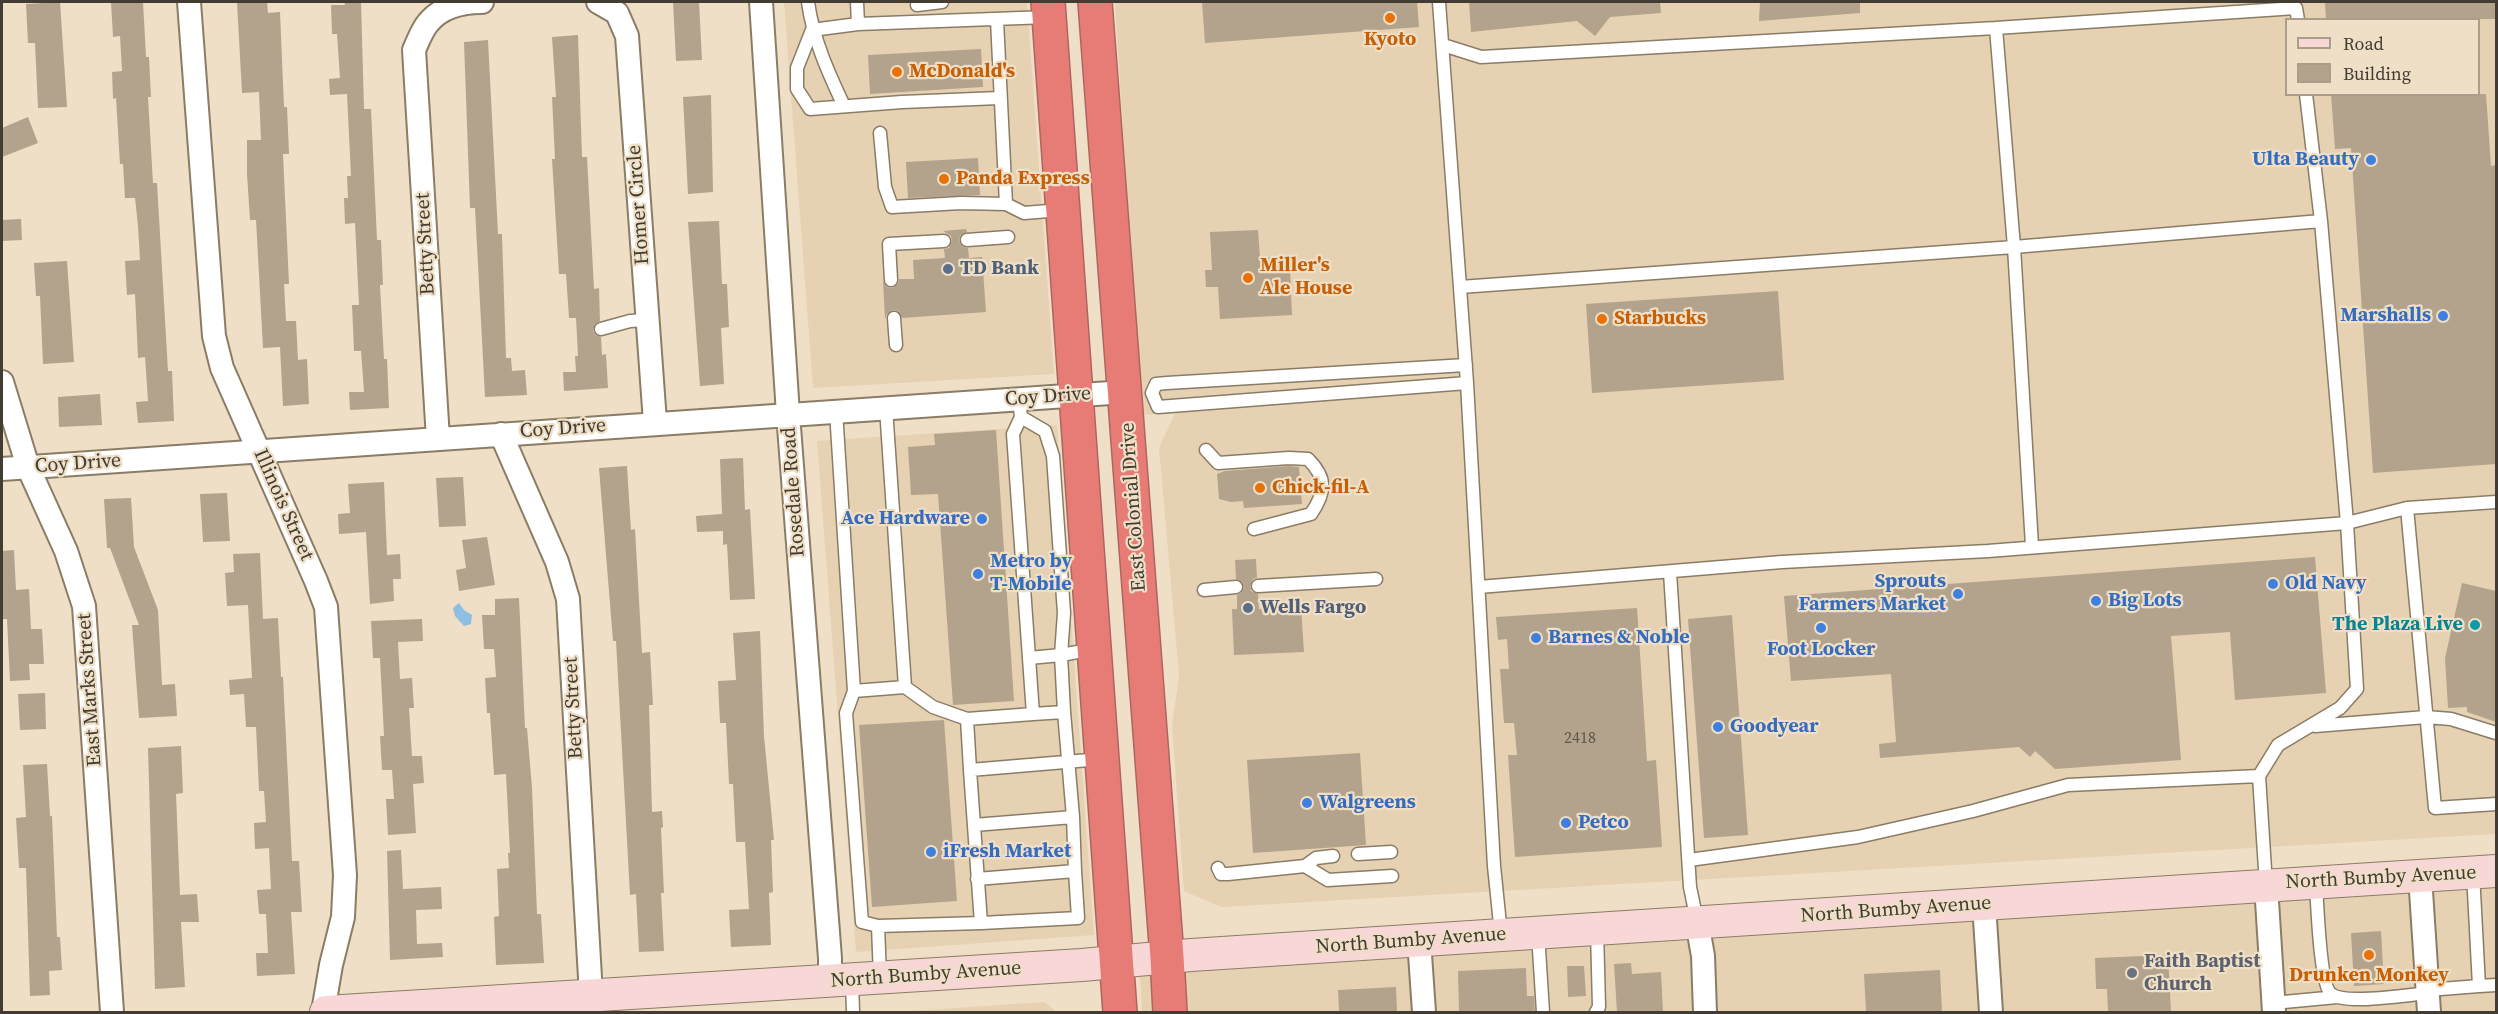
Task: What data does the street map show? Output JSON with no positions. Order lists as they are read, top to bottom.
{
  "streets": {
    "highway": ["East Colonial Drive"],
    "street": [
      "Homer Circle",
      "Betty Street",
      "Coy Drive",
      "Rosedale Road",
      "Illinois Street",
      "East Marks Street",
      "North Bumby Avenue"
    ]
  },
  "crossings": [
    ["Homer Circle", "Coy Drive"],
    ["Betty Street", "Coy Drive"],
    ["Betty Street", "North Bumby Avenue"],
    ["Coy Drive", "Rosedale Road"],
    ["Coy Drive", "Illinois Street"],
    ["Coy Drive", "East Colonial Drive"],
    ["Coy Drive", "East Marks Street"],
    ["Rosedale Road", "North Bumby Avenue"],
    ["Illinois Street", "North Bumby Avenue"],
    ["East Colonial Drive", "North Bumby Avenue"]
  ],
  "places": [
    "Kyoto",
    "McDonald's",
    "Ulta Beauty",
    "Panda Express",
    "TD Bank",
    "Miller's Ale House",
    "Marshalls",
    "Starbucks",
    "Chick-fil-A",
    "Ace Hardware",
    "Metro by T-Mobile",
    "Old Navy",
    "Sprouts Farmers Market",
    "Big Lots",
    "Wells Fargo",
    "The Plaza Live",
    "Foot Locker",
    "Barnes & Noble",
    "Goodyear",
    "Walgreens",
    "Petco",
    "iFresh Market",
    "Drunken Monkey",
    "Faith Baptist Church"
  ],
  "house_numbers": ["2418"],
  "legend": ["Road", "Building"]
}
